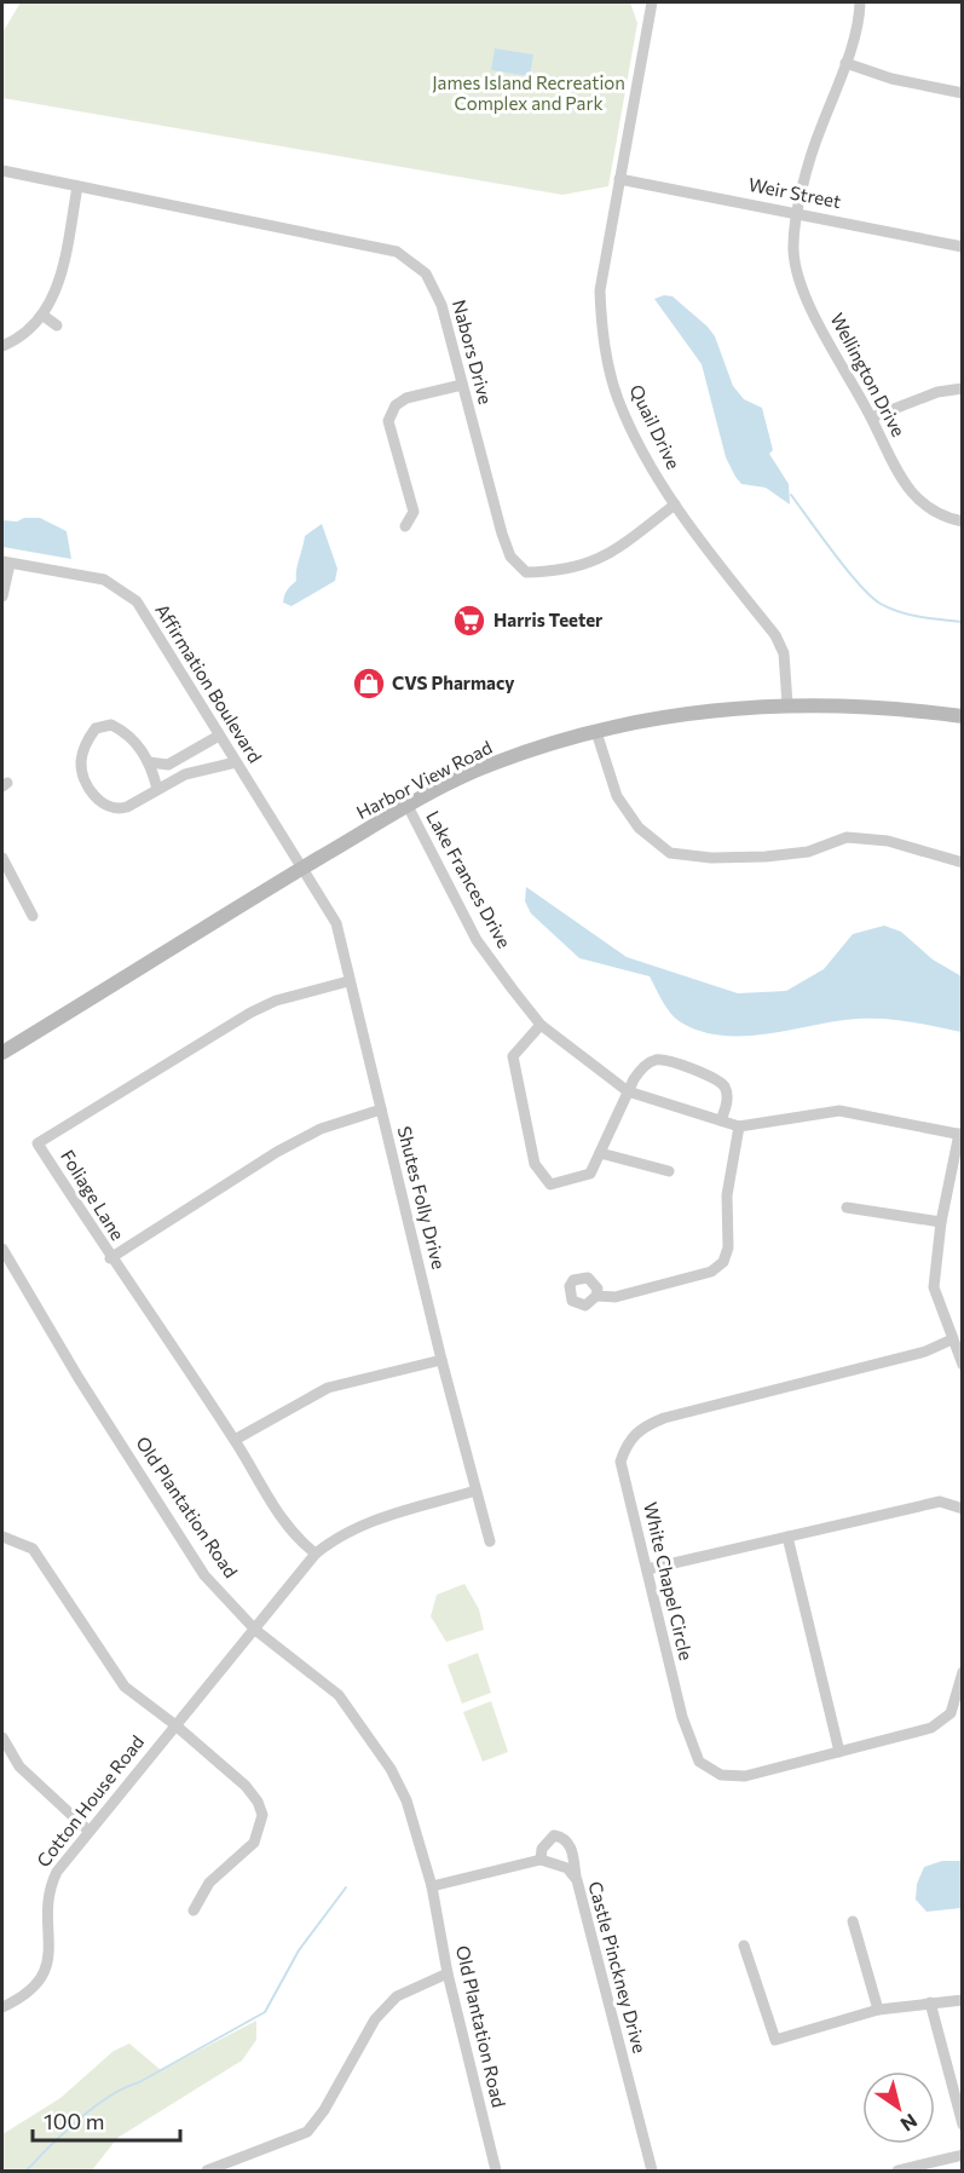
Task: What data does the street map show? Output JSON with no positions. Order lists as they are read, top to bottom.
{
  "streets": {
    "main road": ["Harbor View Road"],
    "street": [
      "Weir Street",
      "Nabors Drive",
      "Wellington Drive",
      "Quail Drive",
      "Affirmation Boulevard",
      "Lake Frances Drive",
      "Foliage Lane",
      "Shutes Folly Drive",
      "Old Plantation Road",
      "White Chapel Circle",
      "Cotton House Road",
      "Castle Pinckney Drive"
    ]
  },
  "crossings": [
    ["Weir Street", "Wellington Drive"],
    ["Weir Street", "Quail Drive"],
    ["Nabors Drive", "Quail Drive"],
    ["Quail Drive", "Harbor View Road"],
    ["Affirmation Boulevard", "Harbor View Road"],
    ["Affirmation Boulevard", "Shutes Folly Drive"],
    ["Harbor View Road", "Lake Frances Drive"],
    ["Harbor View Road", "Shutes Folly Drive"],
    ["Foliage Lane", "Shutes Folly Drive"],
    ["Foliage Lane", "Cotton House Road"],
    ["Shutes Folly Drive", "Cotton House Road"],
    ["Old Plantation Road", "Cotton House Road"]
  ],
  "parks": ["James Island Recreation Complex and Park"],
  "places": {
    "supermarket": ["Harris Teeter"],
    "shop": ["CVS Pharmacy"]
  },
  "scale_bar": "100 m",
  "north": "bottom right"
}
